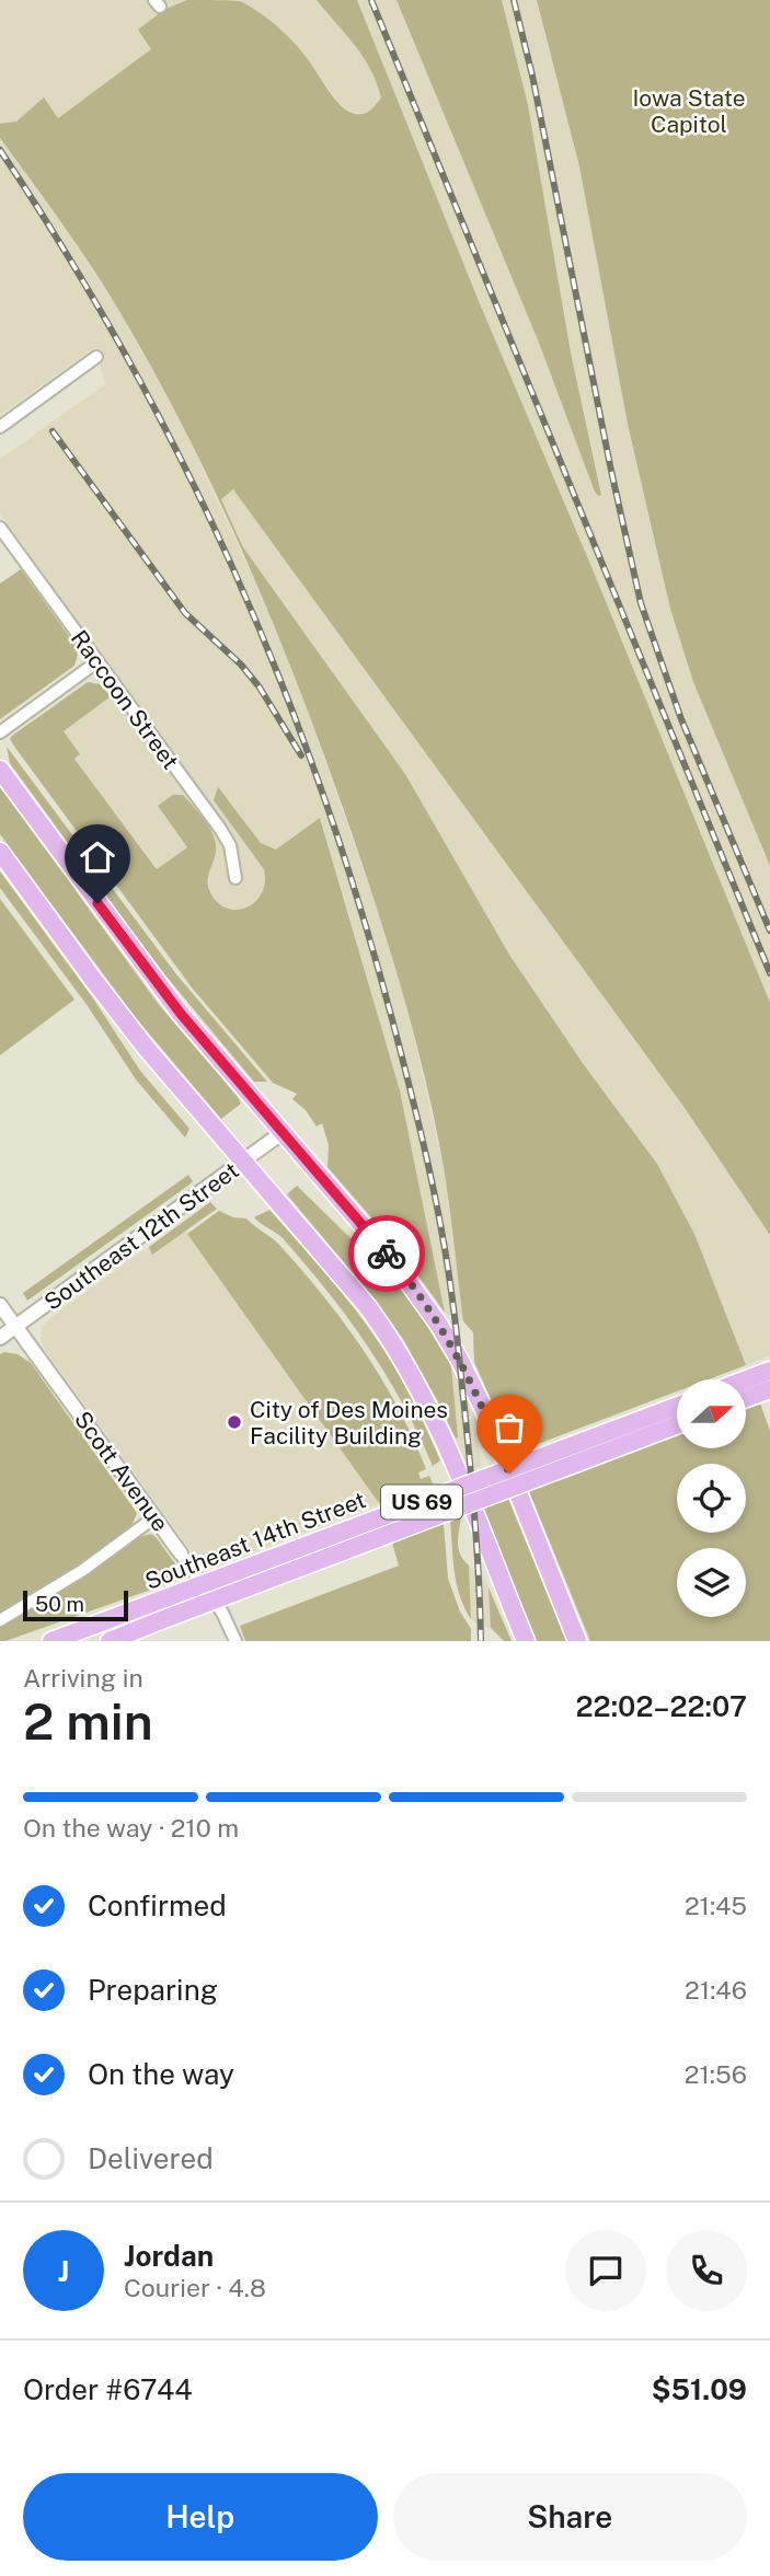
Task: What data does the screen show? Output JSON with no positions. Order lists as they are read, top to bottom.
{
  "streets": {
    "main road": ["US 69", "Southeast 14th Street"],
    "street": ["Raccoon Street", "Southeast 12th Street", "Scott Avenue"]
  },
  "crossings": [
    ["Southeast 12th Street", "Scott Avenue"]
  ],
  "parks": ["Iowa State Capitol"],
  "places": ["City of Des Moines Facility Building"],
  "scale_bar": "50 m",
  "north": "right",
  "page": {
    "scale": "50 m",
    "heading": ["2 min", "Arriving in", "22:02–22:07"],
    "panel": [
      "Jordan",
      "Courier · 4.8",
      "Order #6744",
      "$51.09"
    ],
    "bar": "On the way · 210 m",
    "list": [
      ["Confirmed", "21:45"],
      ["Preparing", "21:46"],
      ["On the way", "21:56"],
      "Delivered"
    ],
    "round": "J",
    "buttons": ["Help", "Share"]
  }
}
